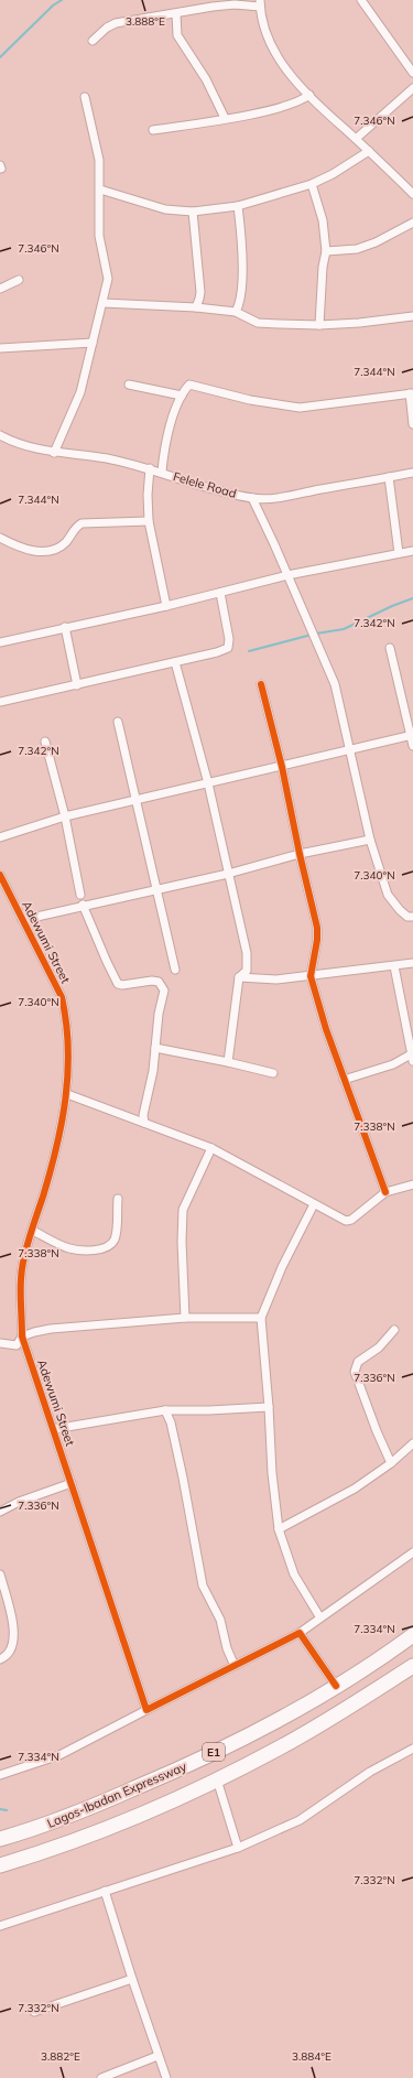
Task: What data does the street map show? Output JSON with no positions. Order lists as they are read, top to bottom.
{
  "streets": {
    "highway": ["E1", "Lagos-Ibadan Expressway"],
    "street": ["Felele Road", "Adewumi Street"]
  },
  "coordinates": [
    "3.888°E",
    "7.346°N",
    "7.344°N",
    "7.342°N",
    "7.340°N",
    "7.338°N",
    "7.336°N",
    "7.334°N",
    "7.332°N",
    "3.882°E",
    "3.884°E"
  ]
}
